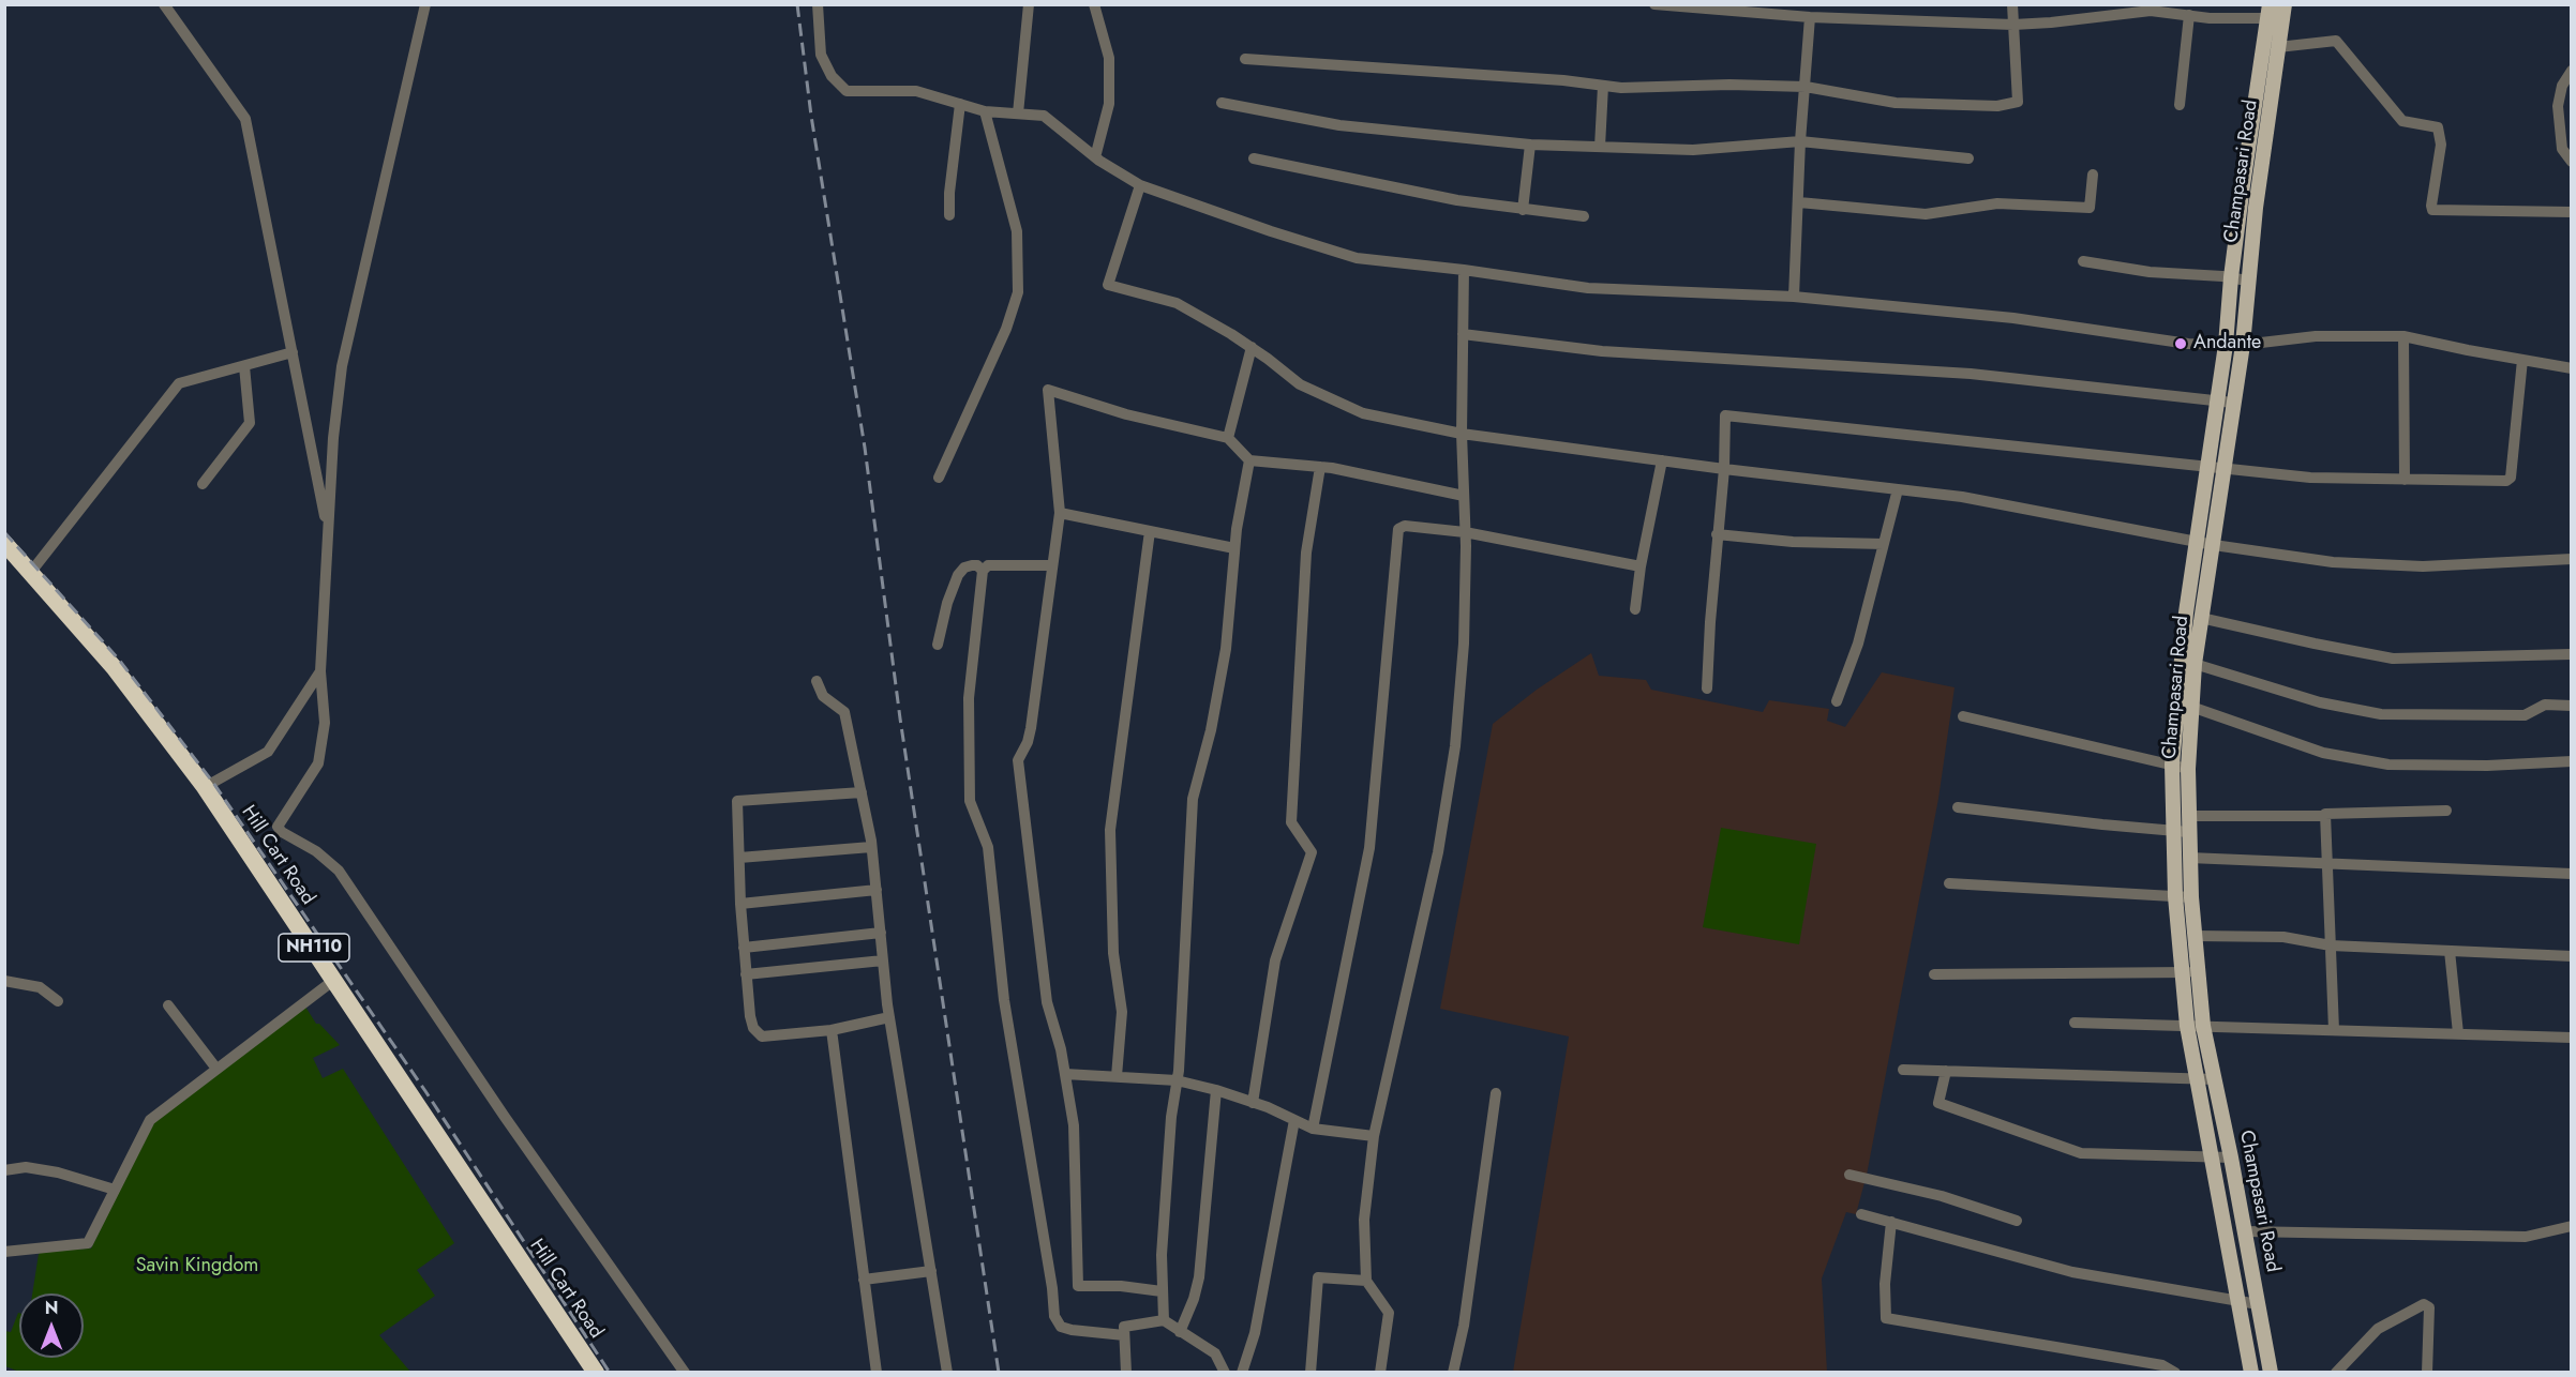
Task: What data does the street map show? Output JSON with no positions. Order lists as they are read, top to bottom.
{
  "streets": {
    "highway": ["Hill Cart Road", "NH110"],
    "main road": ["Champasari Road"]
  },
  "parks": ["Savin Kingdom"],
  "places": ["Andante"],
  "north": "top"
}
